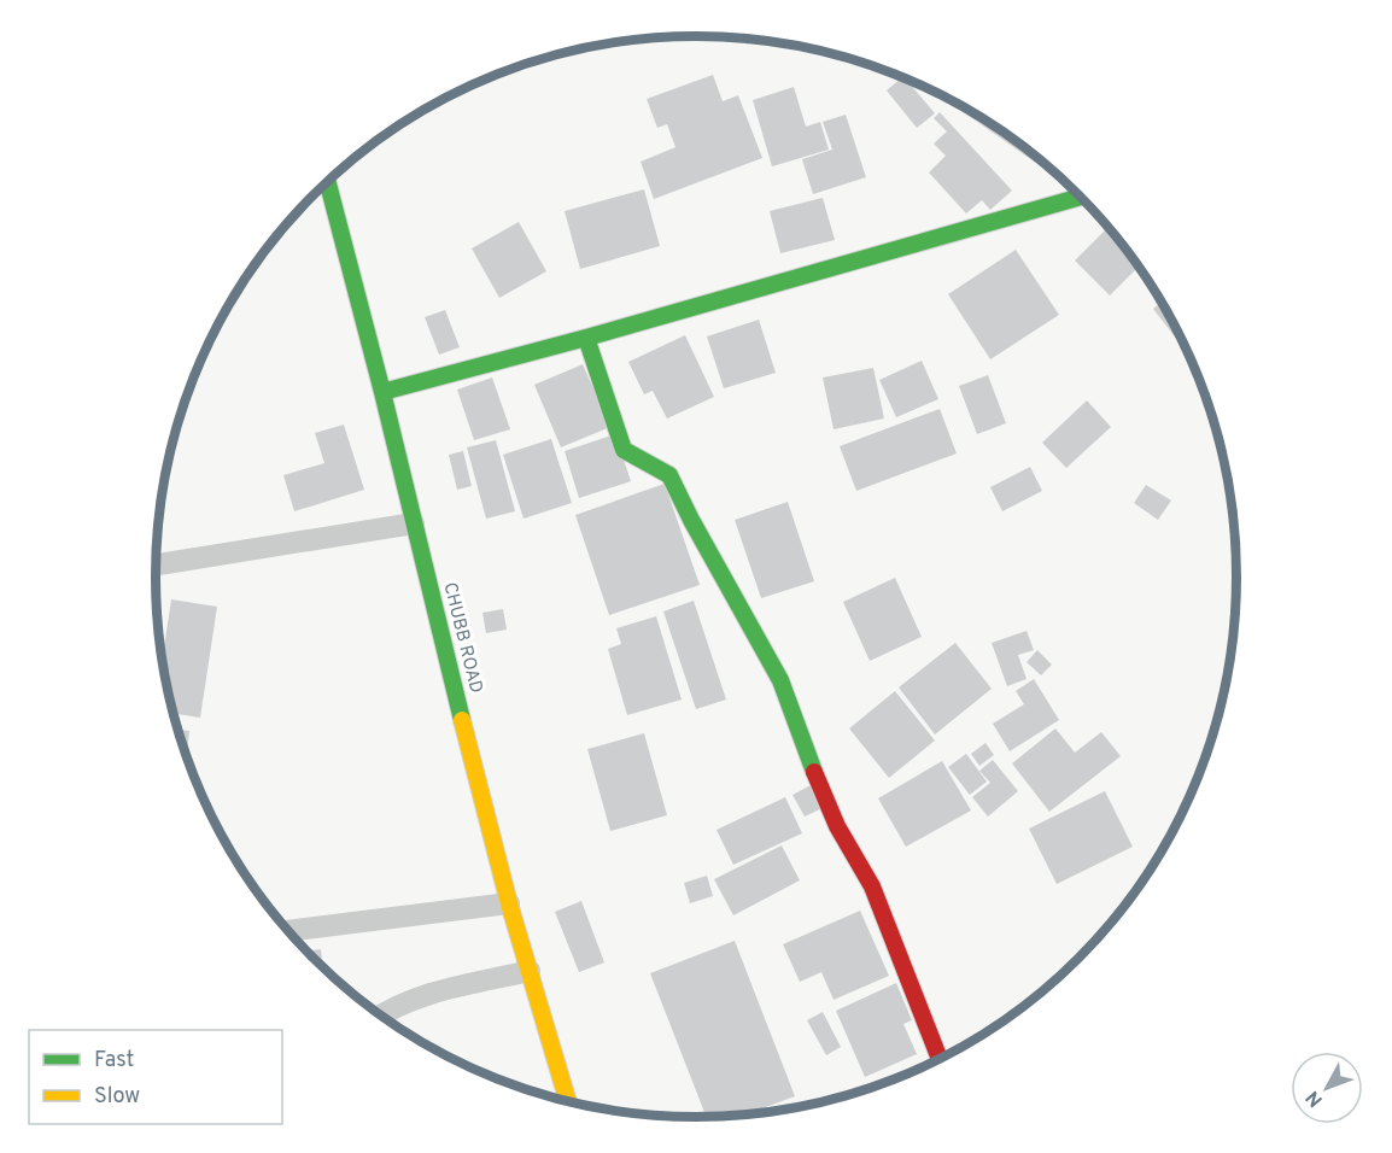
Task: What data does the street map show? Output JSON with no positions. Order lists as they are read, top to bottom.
{
  "streets": {
    "street": ["CHUBB ROAD"]
  },
  "legend": ["Fast", "Slow"],
  "north": "bottom left"
}
